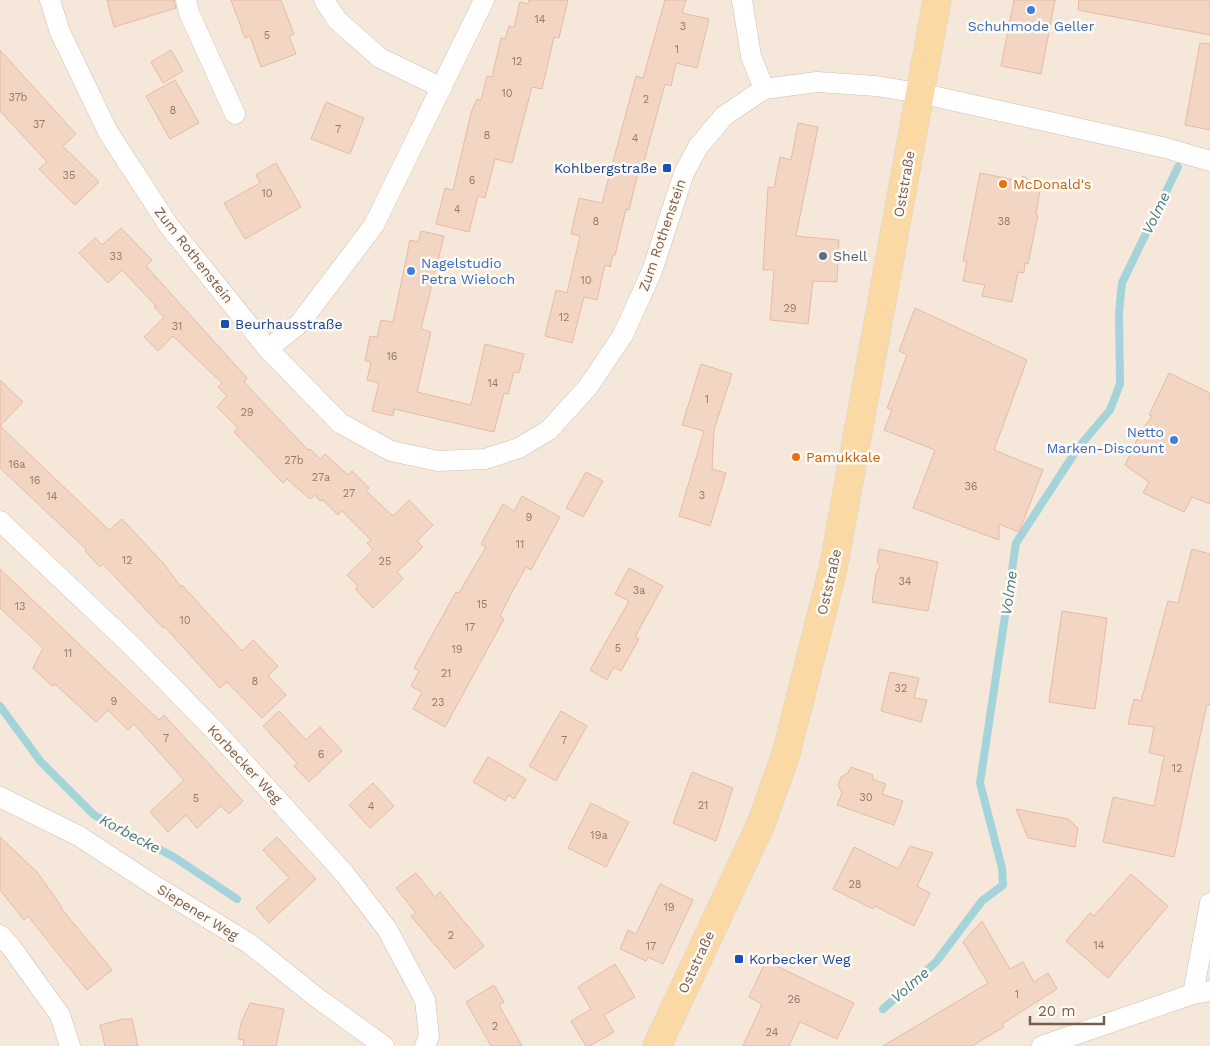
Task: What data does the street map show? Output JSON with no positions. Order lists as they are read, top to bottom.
{
  "streets": {
    "main road": ["Oststraße"],
    "street": ["Zum Rothenstein", "Korbecker Weg", "Siepener Weg"]
  },
  "crossings": [
    ["Oststraße", "Zum Rothenstein"]
  ],
  "water": ["Volme", "Korbecke"],
  "places": {
    "other": [
      "Schuhmode Geller",
      "McDonald's",
      "Shell",
      "Nagelstudio Petra Wieloch",
      "Netto Marken-Discount",
      "Pamukkale"
    ],
    "transit": ["Kohlbergstraße", "Beurhausstraße", "Korbecker Weg"]
  },
  "house_numbers": [
    "14",
    "3",
    "5",
    "1",
    "12",
    "10",
    "37b",
    "2",
    "8",
    "37",
    "7",
    "8",
    "4",
    "35",
    "6",
    "10",
    "4",
    "8",
    "38",
    "33",
    "10",
    "29",
    "12",
    "31",
    "16",
    "14",
    "1",
    "29",
    "27b",
    "16a",
    "27a",
    "16",
    "36",
    "27",
    "3",
    "14",
    "9",
    "11",
    "12",
    "25",
    "34",
    "3a",
    "15",
    "13",
    "10",
    "17",
    "5",
    "19",
    "11",
    "21",
    "8",
    "32",
    "9",
    "23",
    "7",
    "7",
    "6",
    "12",
    "30",
    "5",
    "21",
    "4",
    "19a",
    "28",
    "19",
    "2",
    "14",
    "17",
    "1",
    "26",
    "2",
    "24"
  ],
  "scale_bar": "20 m"
}
